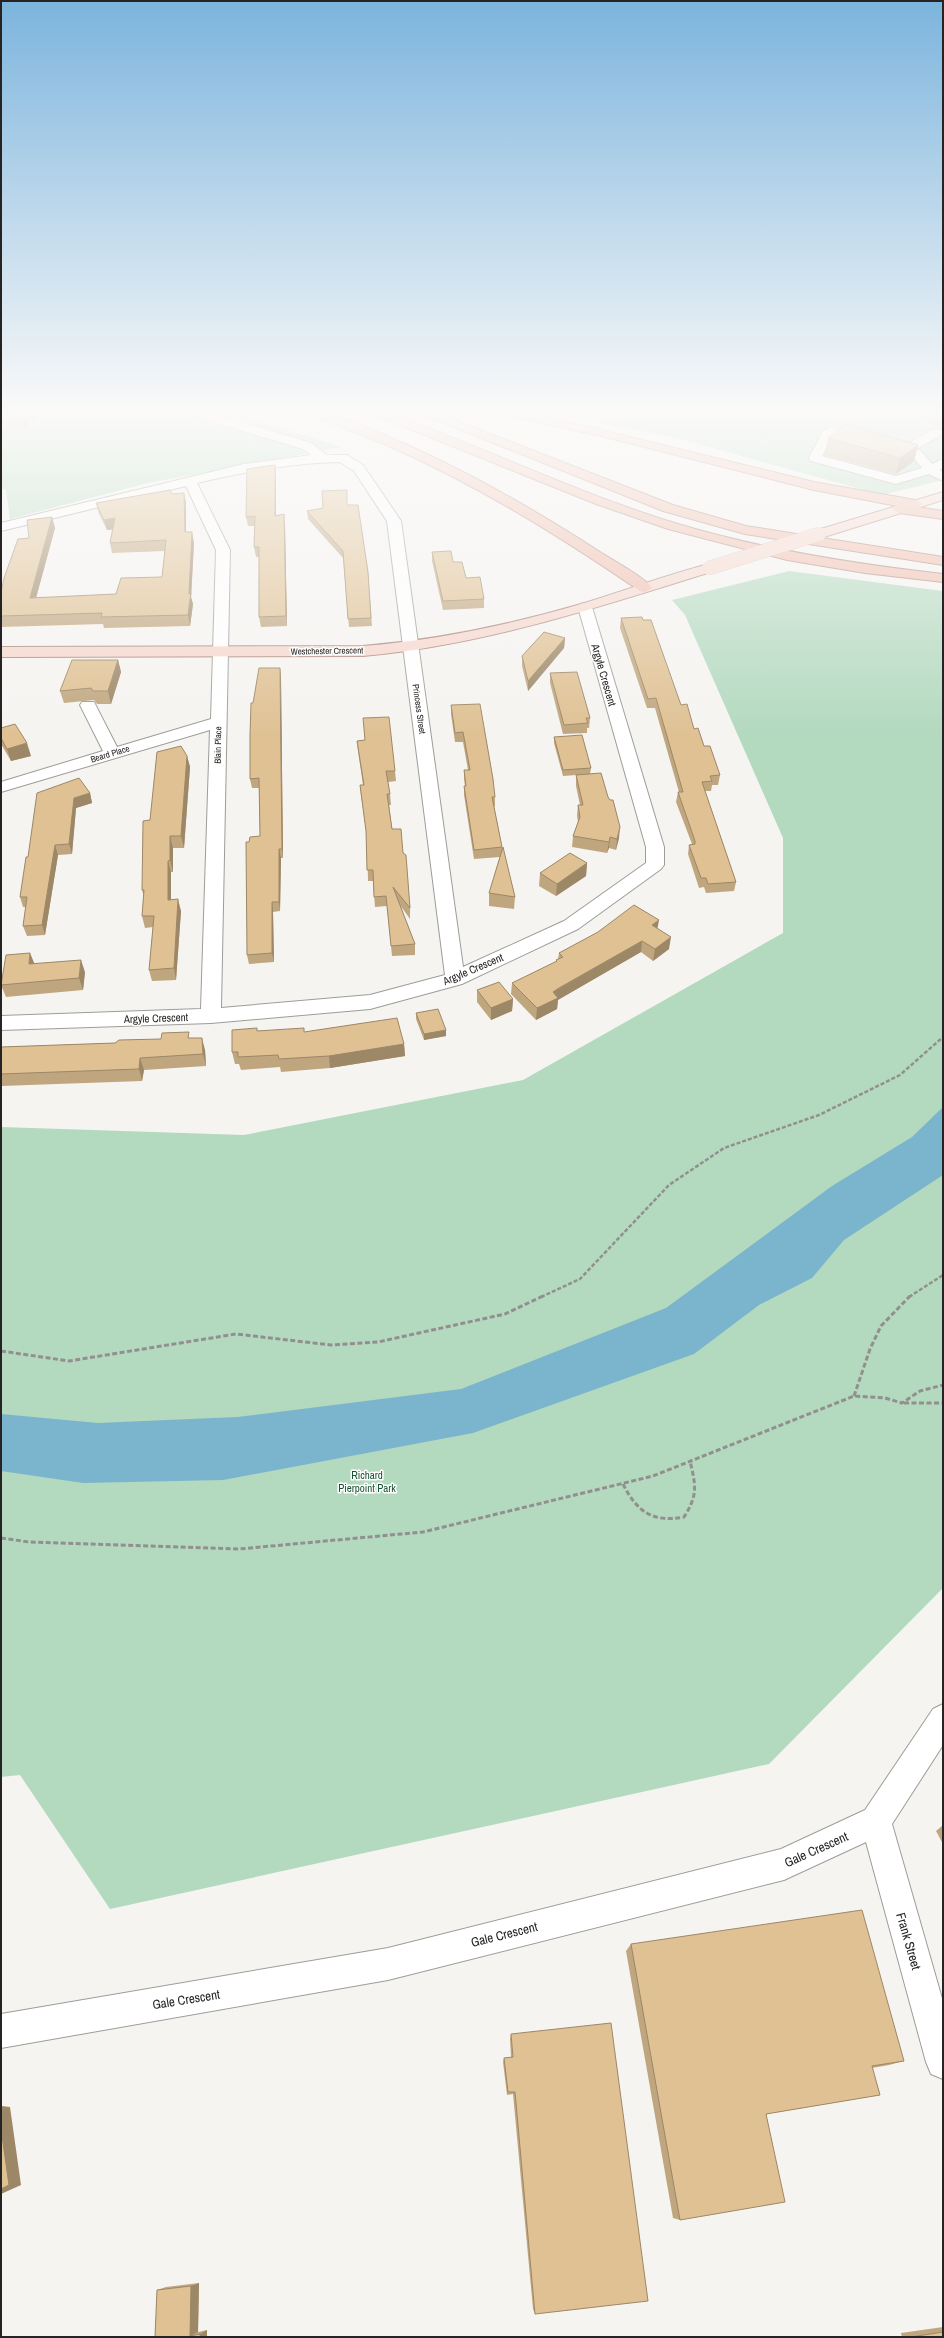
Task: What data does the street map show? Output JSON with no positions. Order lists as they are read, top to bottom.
{
  "streets": {
    "main road": ["Westchester Crescent"],
    "street": [
      "Argyle Crescent",
      "Princess Street",
      "Blain Place",
      "Beard Place",
      "Gale Crescent",
      "Frank Street"
    ]
  },
  "crossings": [
    ["Westchester Crescent", "Argyle Crescent"],
    ["Westchester Crescent", "Princess Street"],
    ["Westchester Crescent", "Blain Place"],
    ["Argyle Crescent", "Princess Street"],
    ["Argyle Crescent", "Blain Place"],
    ["Blain Place", "Beard Place"],
    ["Gale Crescent", "Frank Street"]
  ],
  "parks": ["Richard Pierpoint Park"]
}
